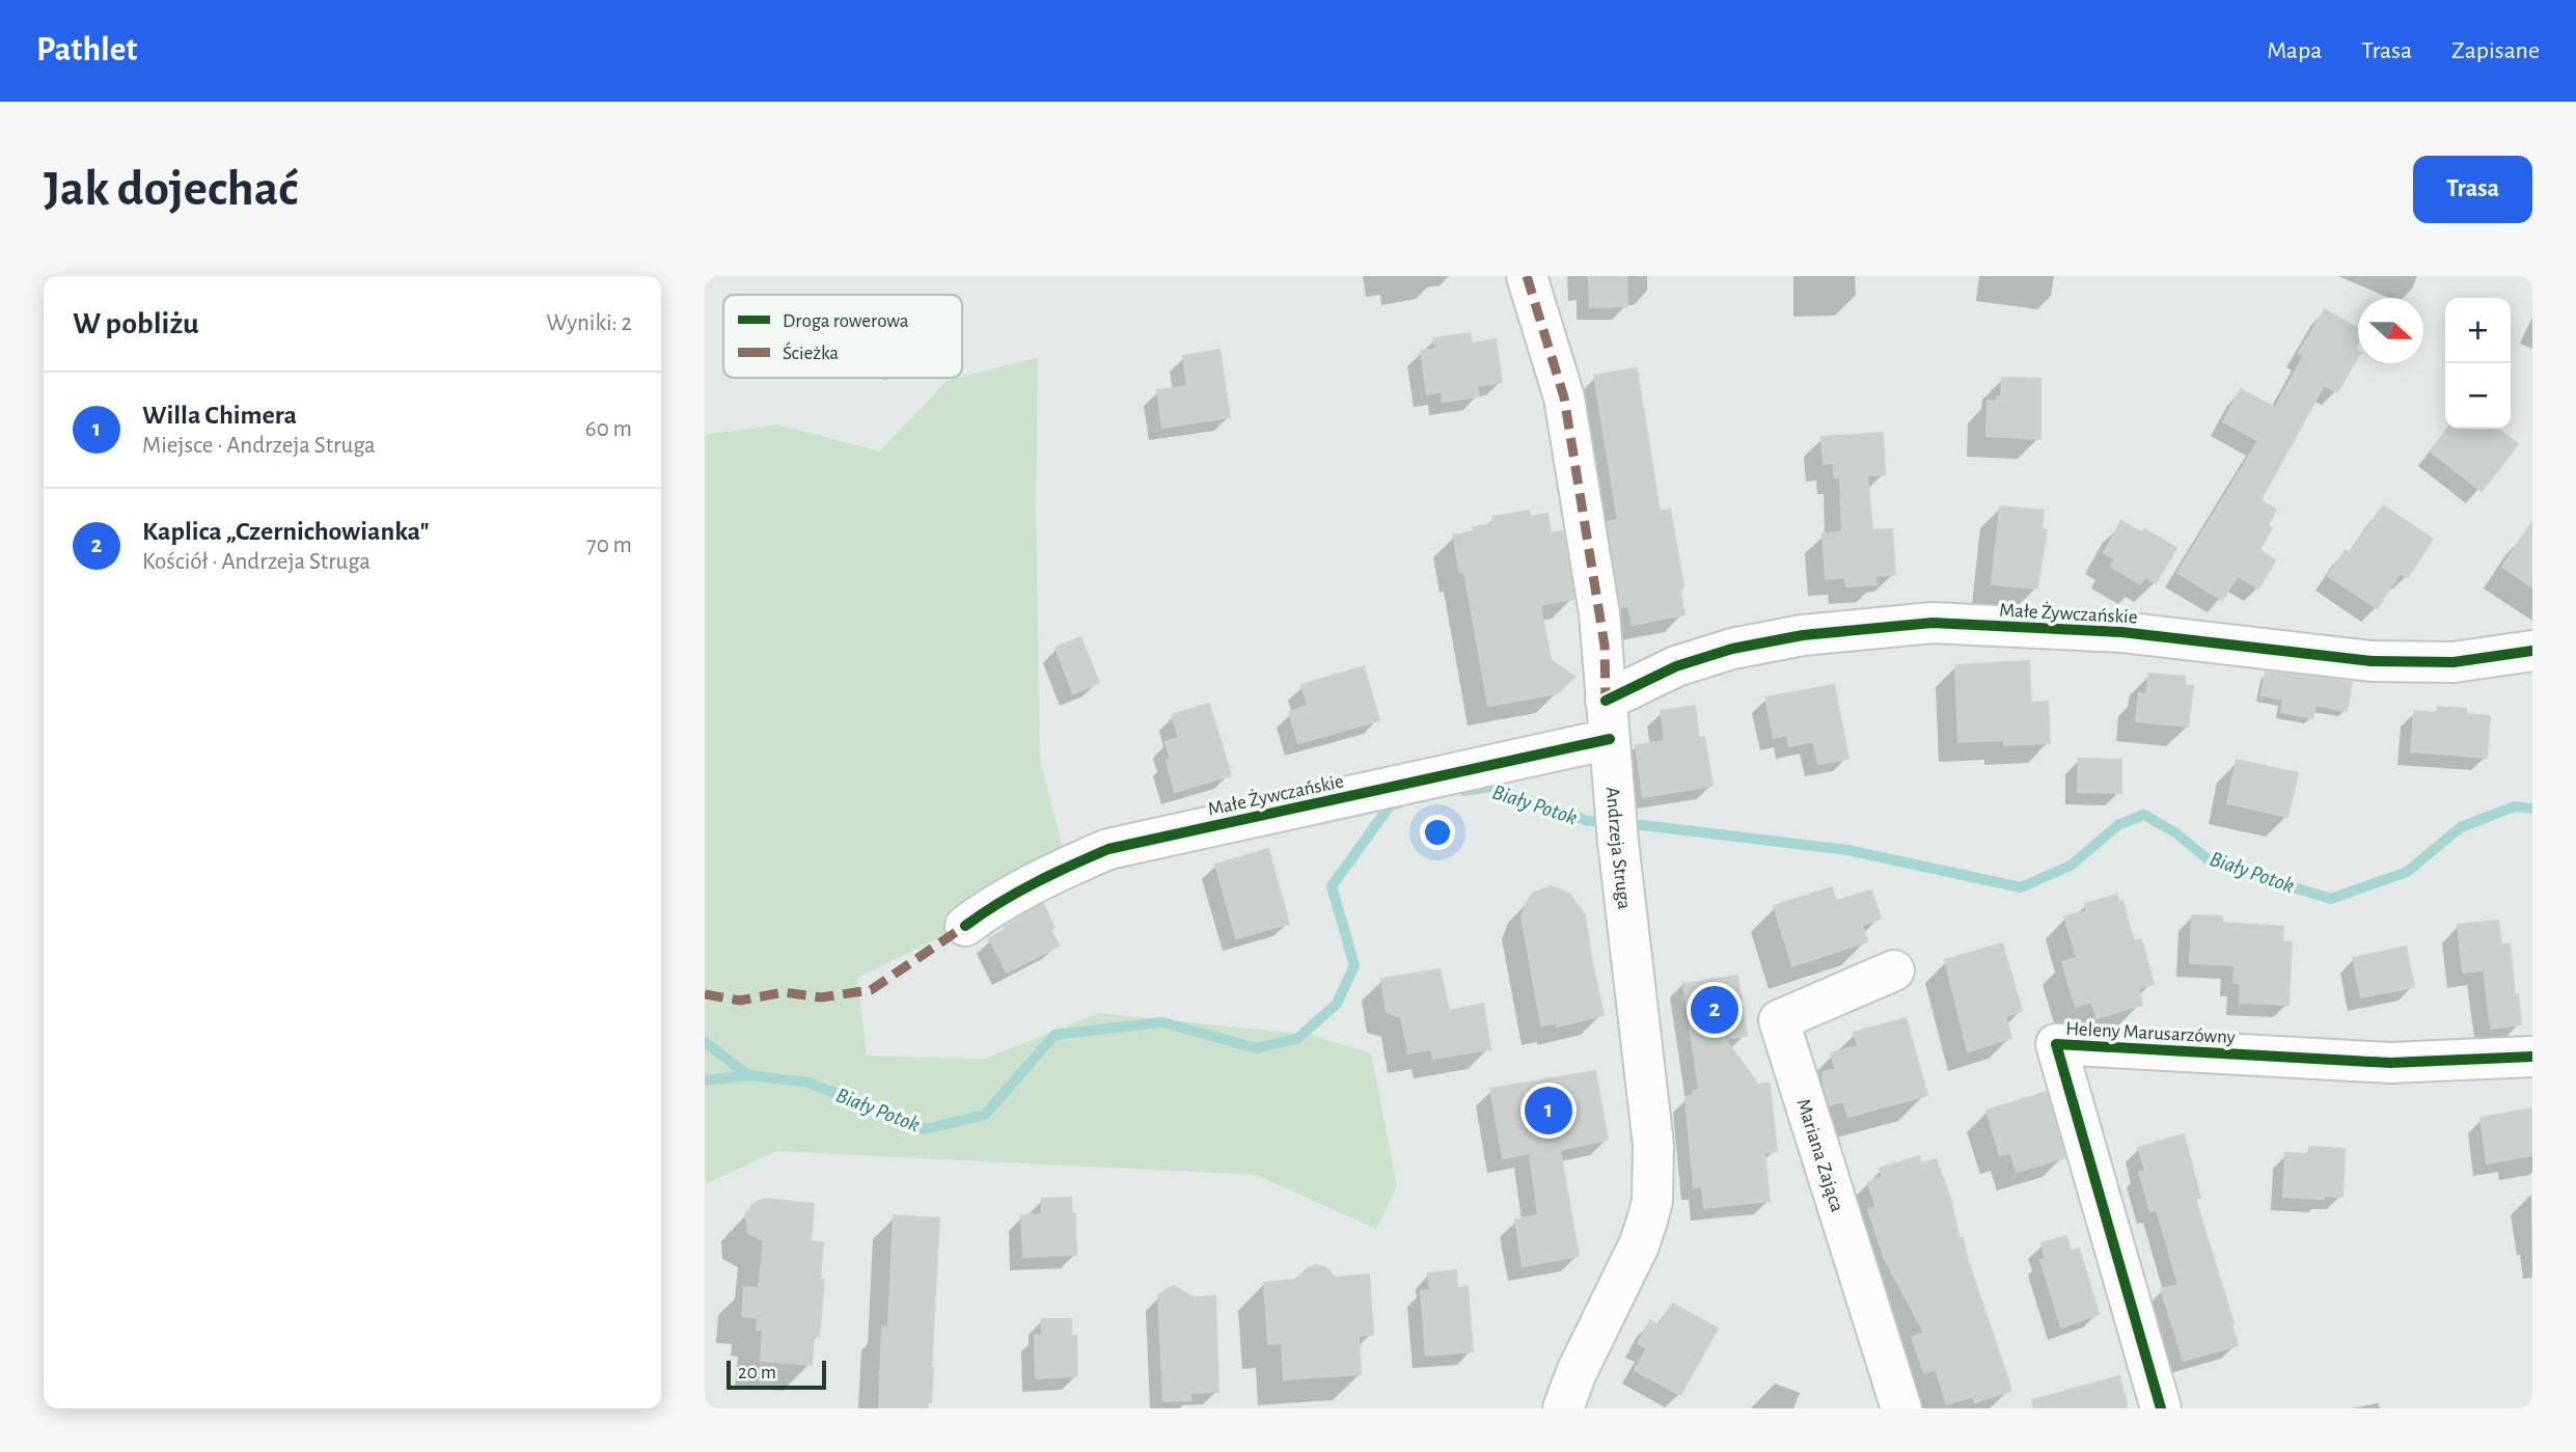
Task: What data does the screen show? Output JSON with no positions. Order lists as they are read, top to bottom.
{
  "streets": {
    "street": [
      "Małe Żywczańskie",
      "Andrzeja Struga",
      "Heleny Marusarzówny",
      "Mariana Zająca"
    ]
  },
  "crossings": [
    ["Małe Żywczańskie", "Andrzeja Struga"]
  ],
  "water": ["Biały Potok"],
  "legend": ["Droga rowerowa", "Ścieżka"],
  "scale_bar": "20 m",
  "north": "right",
  "page": {
    "header": "Pathlet",
    "nav": ["Mapa", "Trasa", "Zapisane"],
    "buttons": "Trasa",
    "title": "Jak dojechać",
    "heading": ["W pobliżu", "Wyniki: 2"],
    "map_buttons": ["+", "−"],
    "list": [
      {
        "mark": "1",
        "name": "Willa Chimera",
        "note": "Miejsce · Andrzeja Struga",
        "value": "60 m"
      },
      {
        "mark": "2",
        "name": "Kaplica „Czernichowianka\"",
        "note": "Kościół · Andrzeja Struga",
        "value": "70 m"
      }
    ],
    "pins": ["2", "1"],
    "scale": "20 m"
  }
}
